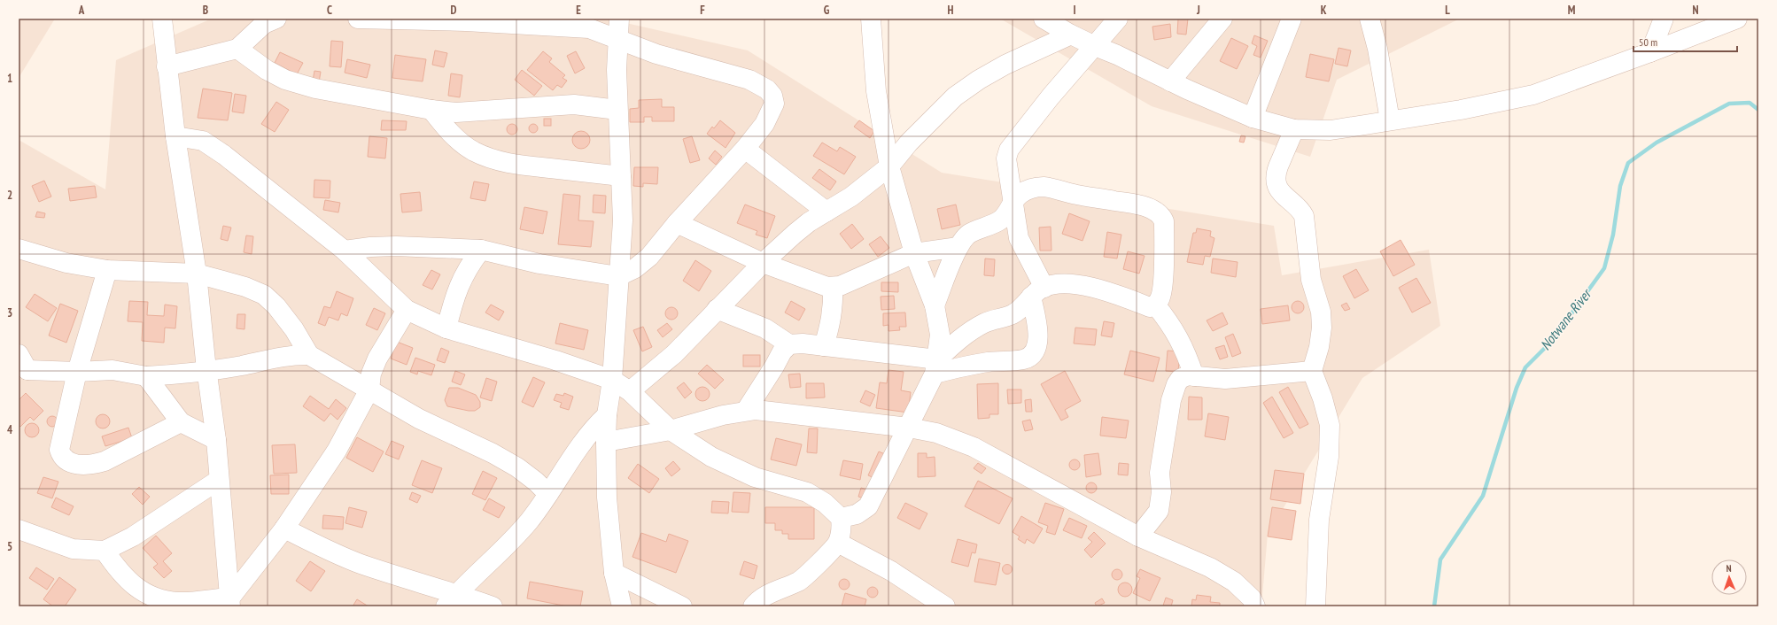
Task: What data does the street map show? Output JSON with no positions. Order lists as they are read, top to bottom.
{
  "water": ["Notwane River"],
  "scale_bar": "50 m",
  "north": "top",
  "grid": {
    "columns": [
      "A",
      "B",
      "C",
      "D",
      "E",
      "F",
      "G",
      "H",
      "I",
      "J",
      "K",
      "L",
      "M",
      "N"
    ],
    "rows": [
      "1",
      "2",
      "3",
      "4",
      "5"
    ]
  }
}
